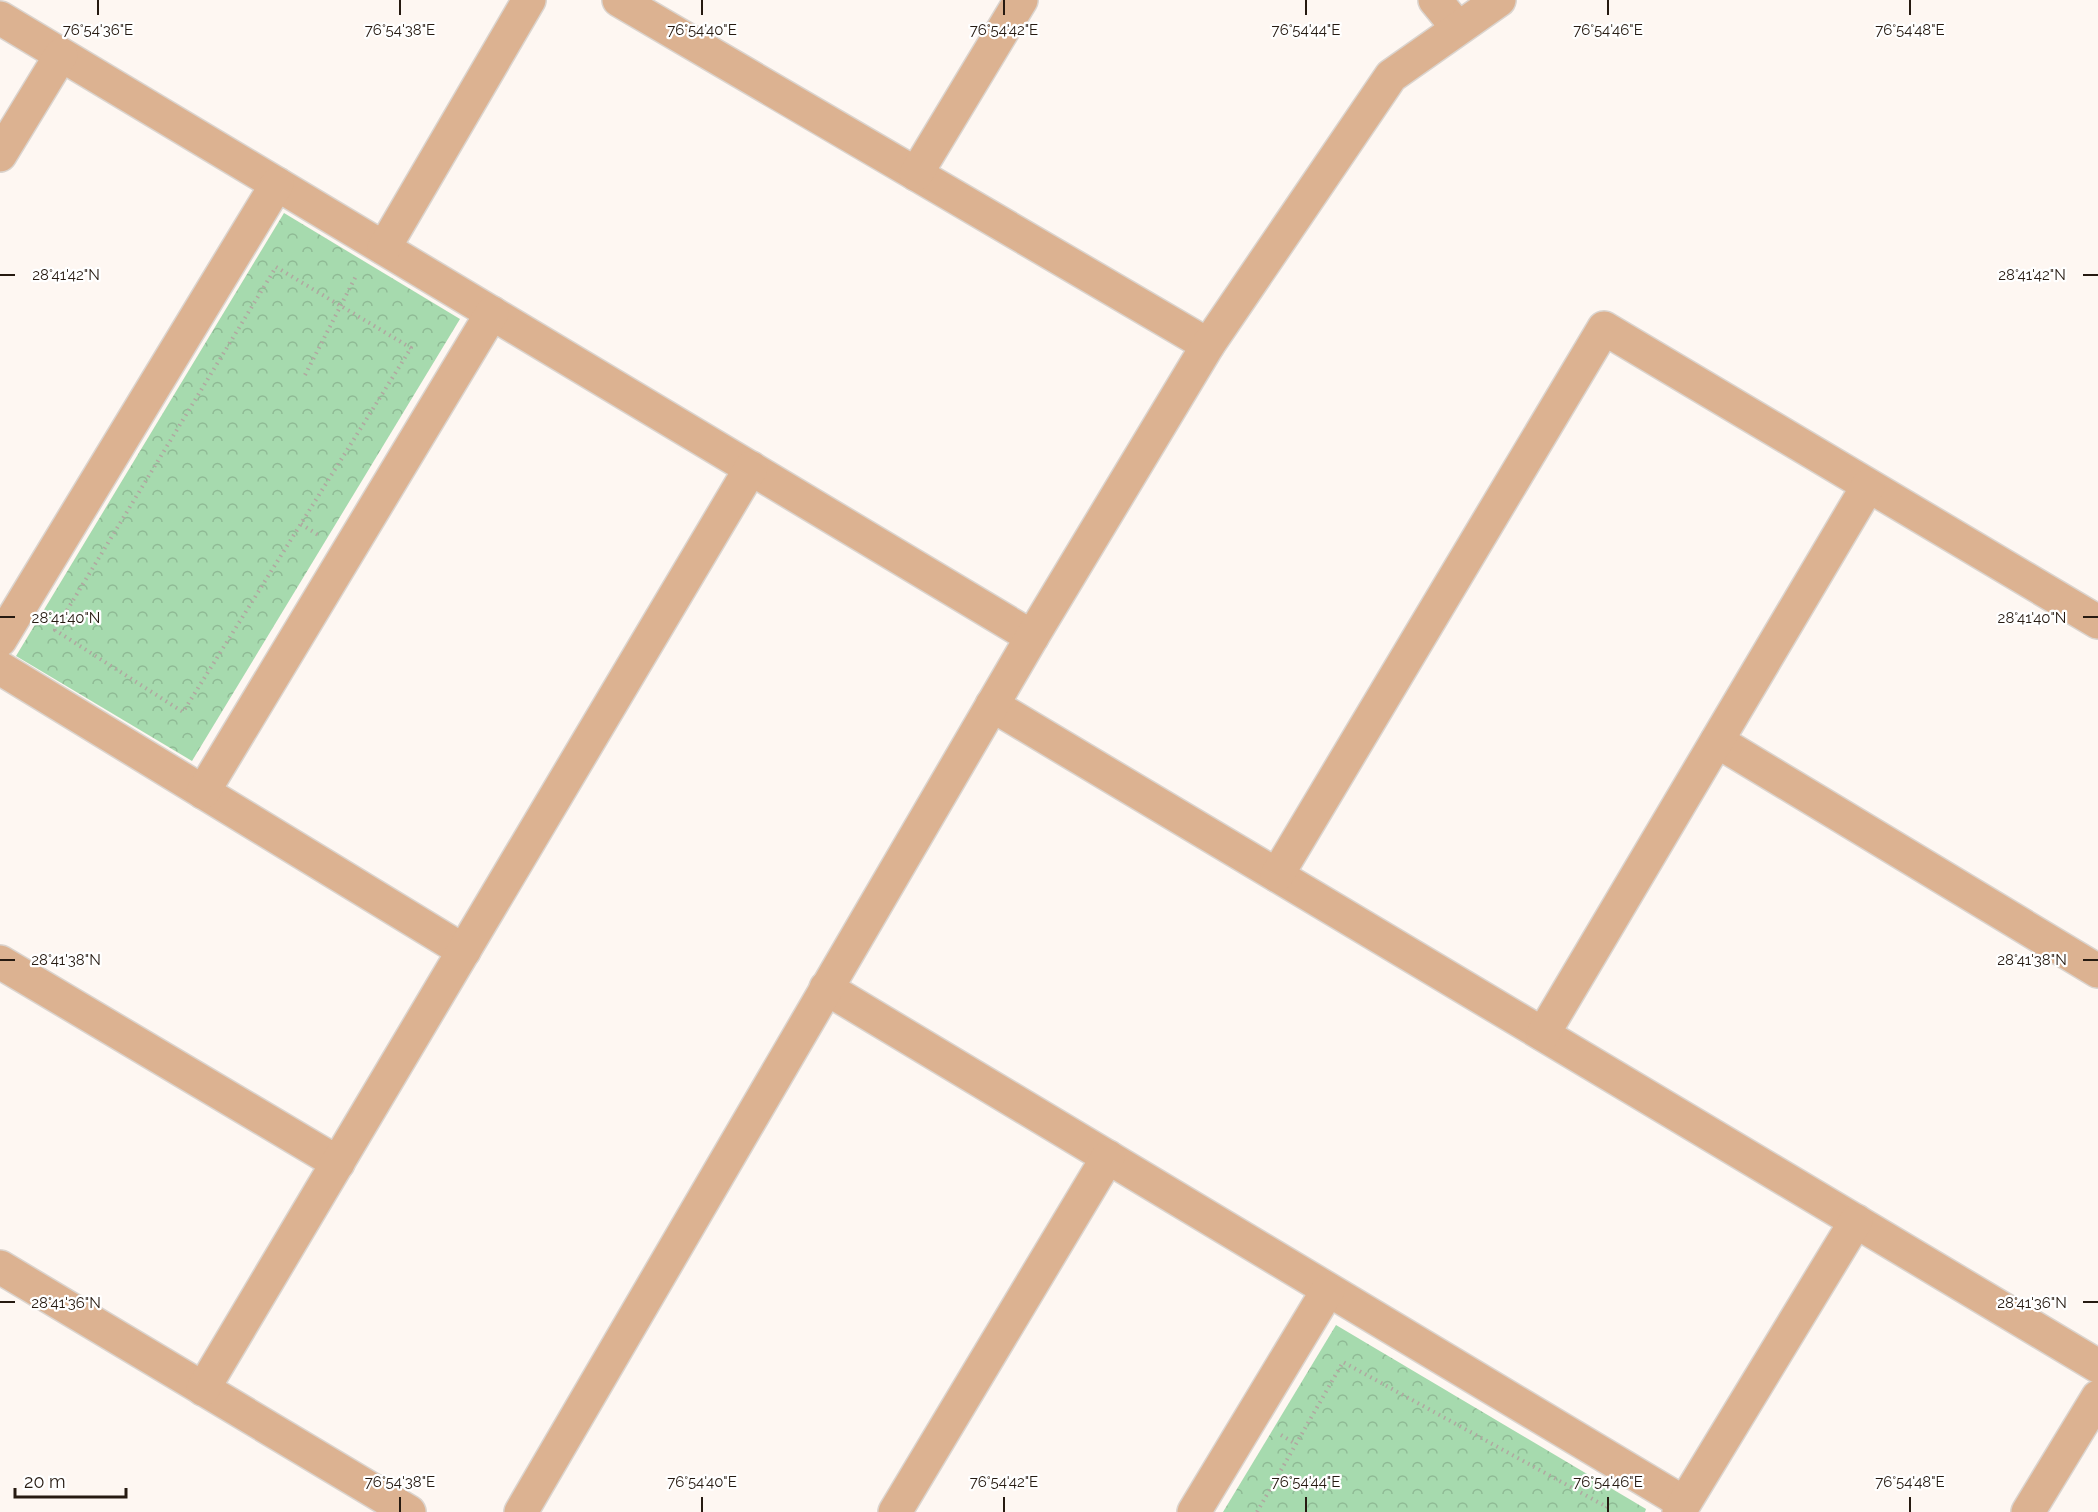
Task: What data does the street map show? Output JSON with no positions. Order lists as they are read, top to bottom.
{
  "scale_bar": "20 m",
  "coordinates": [
    "76°54'36\"E",
    "76°54'38\"E",
    "76°54'40\"E",
    "76°54'42\"E",
    "76°54'44\"E",
    "76°54'46\"E",
    "76°54'48\"E",
    "28°41'42\"N",
    "28°41'40\"N",
    "28°41'38\"N",
    "28°41'36\"N"
  ]
}
